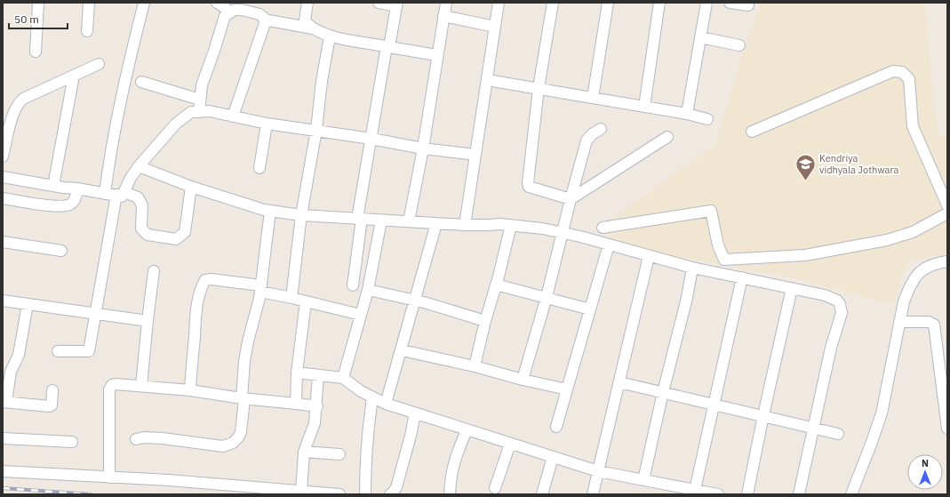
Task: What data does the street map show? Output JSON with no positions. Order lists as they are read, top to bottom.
{
  "places": {
    "school or university": ["Kendriya vidhyala Jothwara"]
  },
  "scale_bar": "50 m",
  "north": "top"
}
